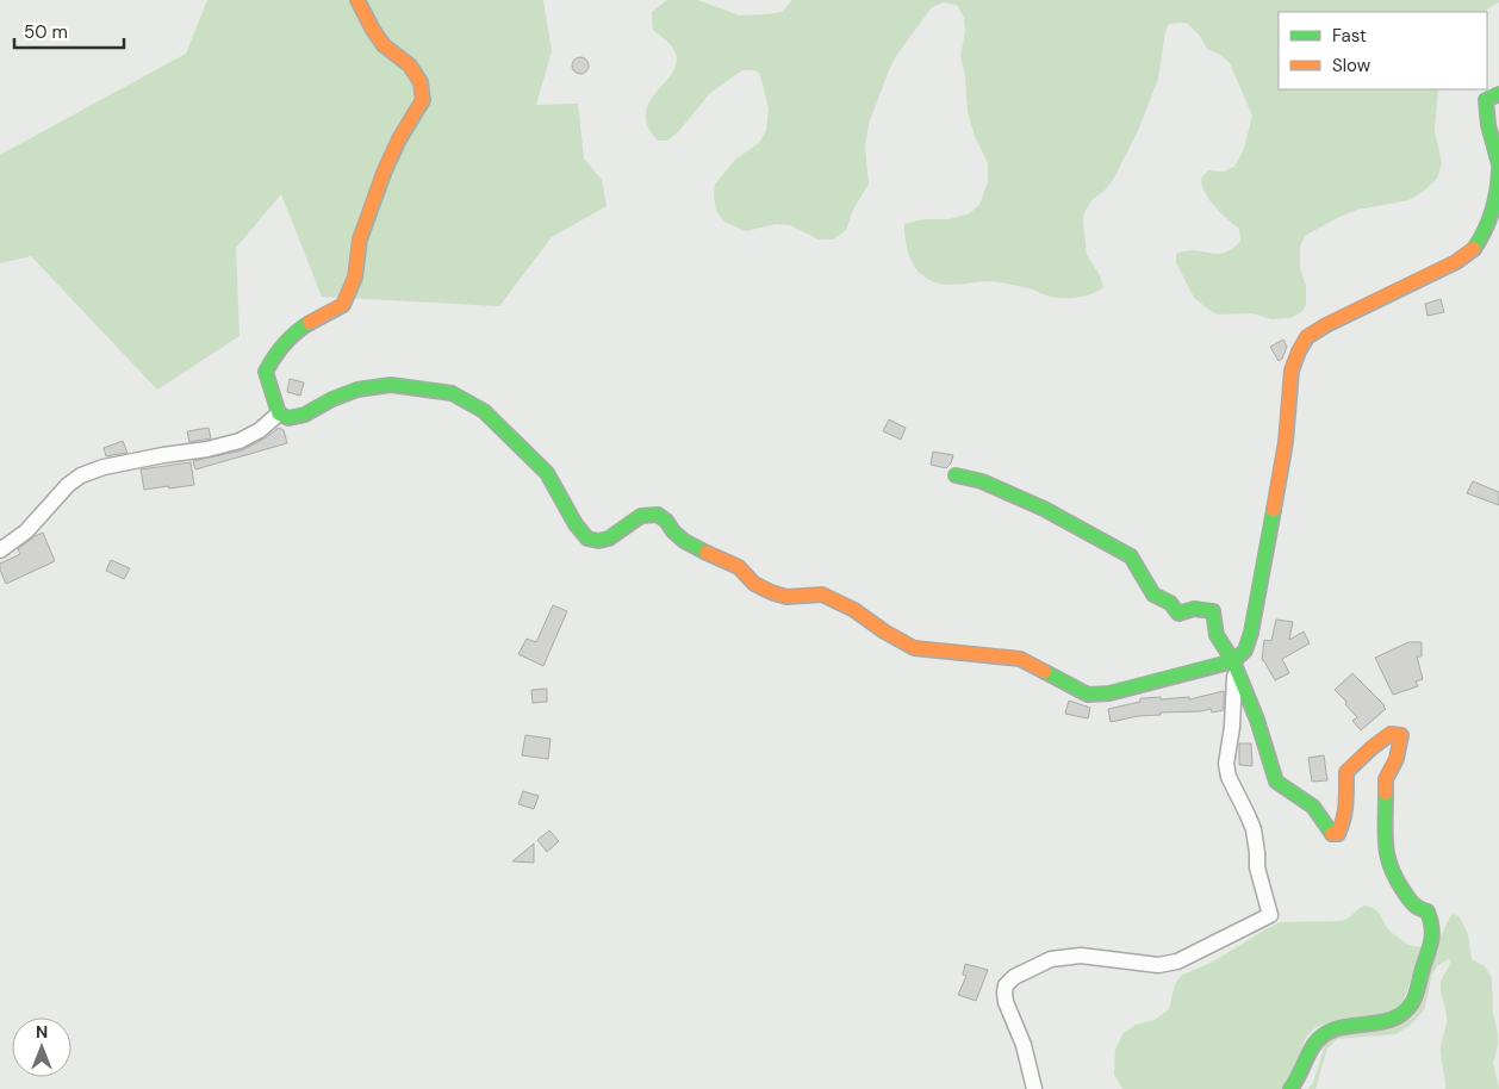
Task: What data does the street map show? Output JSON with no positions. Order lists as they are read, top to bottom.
{
  "legend": ["Fast", "Slow"],
  "scale_bar": "50 m",
  "north": "top"
}
